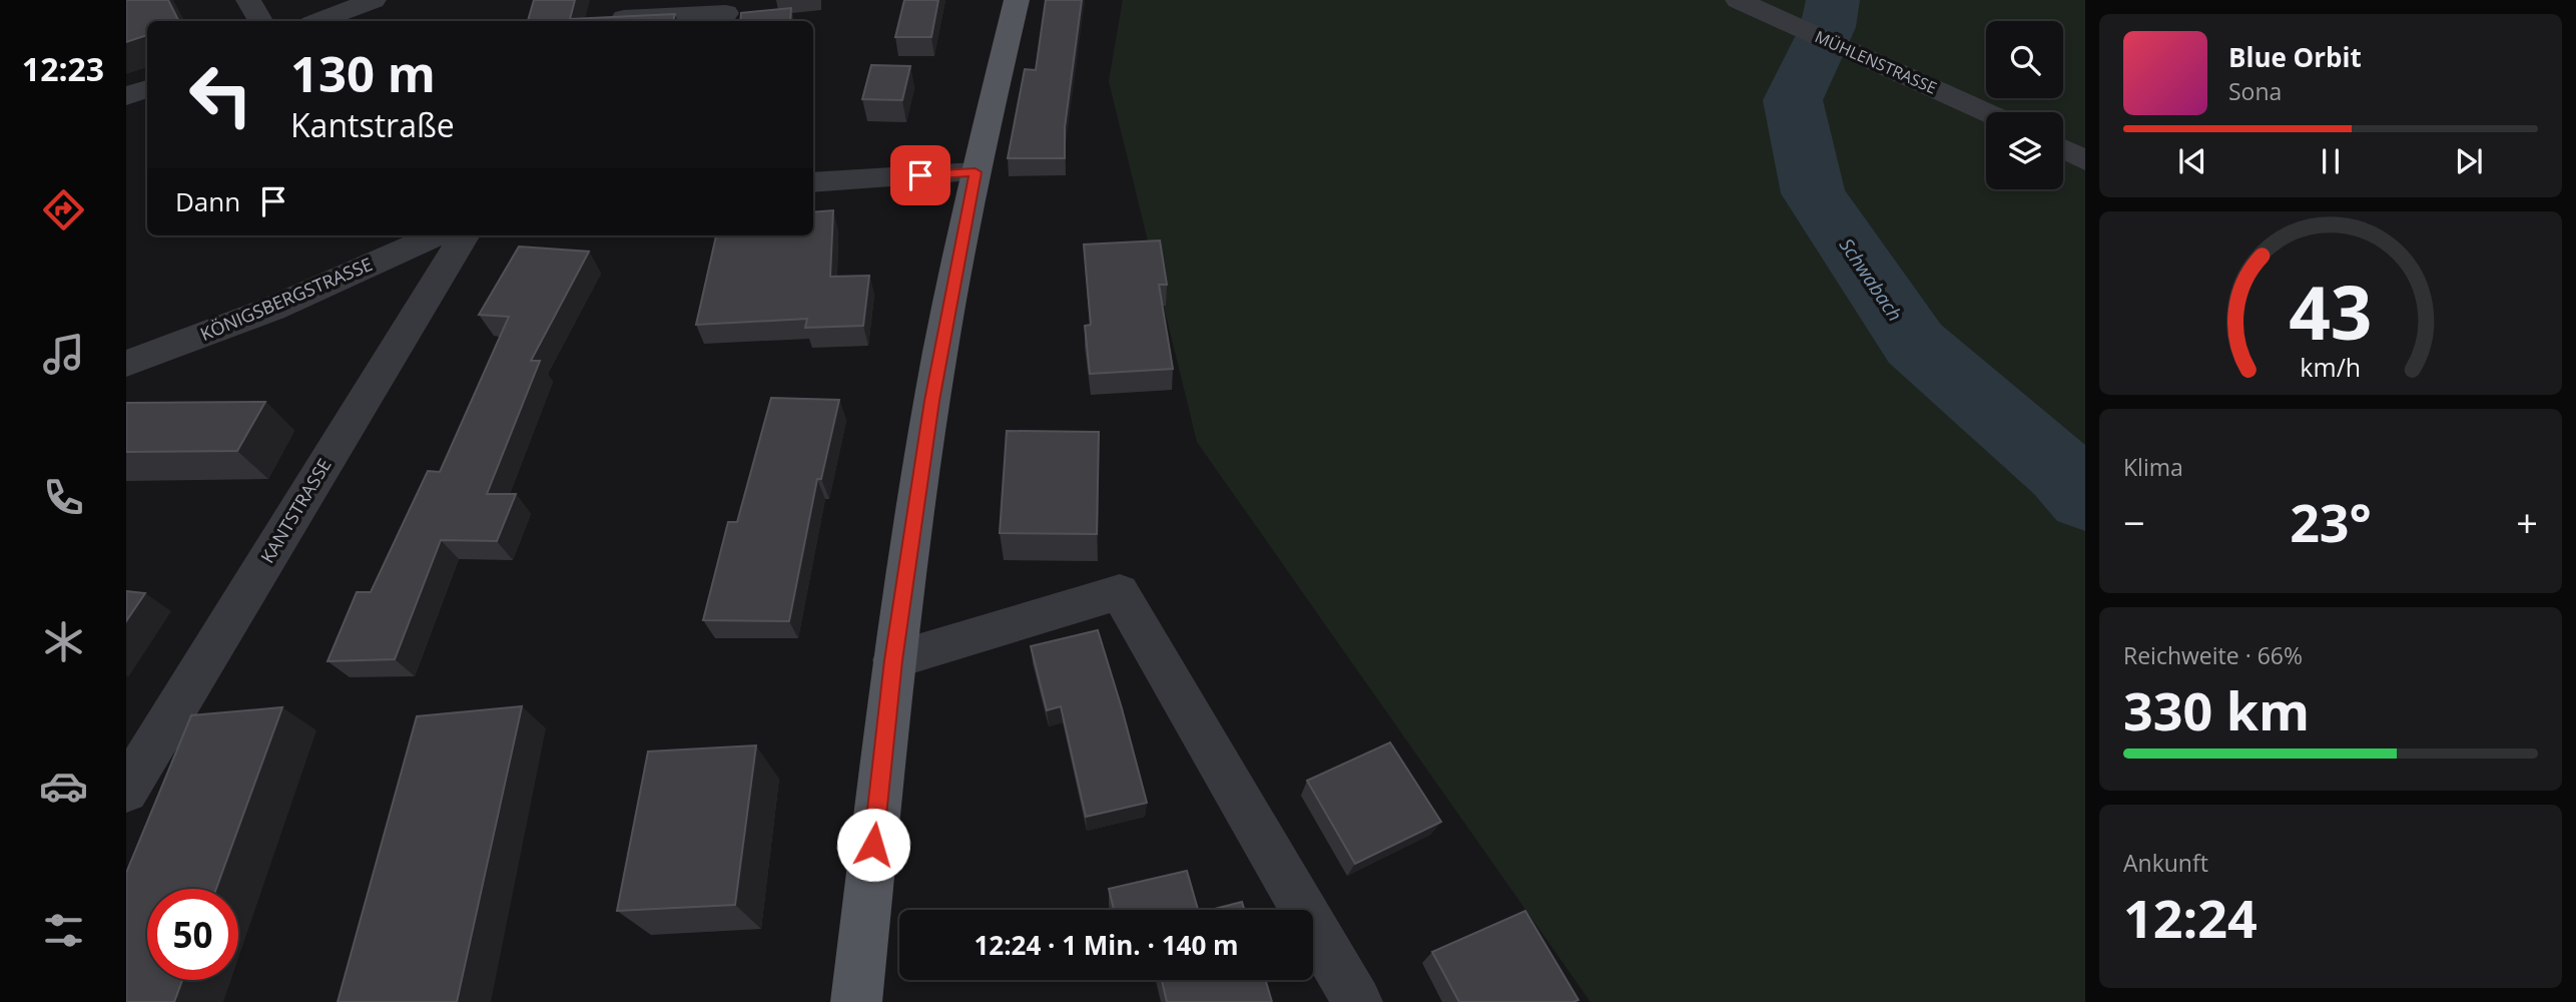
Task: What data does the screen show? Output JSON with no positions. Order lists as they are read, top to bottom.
{
  "streets": {
    "street": ["MÜHLENSTRASSE", "KÖNIGSBERGSTRASSE", "KANTSTRASSE"]
  },
  "water": ["Schwabach"],
  "page": {
    "tabs": "12:23",
    "turn": ["130 m", "Kantstraße"],
    "song": ["Blue Orbit", "Sona"],
    "then": "Dann",
    "tile": [
      "Klima",
      ["Reichweite · 66%", "330 km"],
      ["Ankunft", "12:24"]
    ],
    "heat": ["−", "23°", "+"],
    "limit": "50",
    "trip": "12:24 · 1 Min. · 140 m",
    "gauge": ["43", "km/h"]
  }
}
